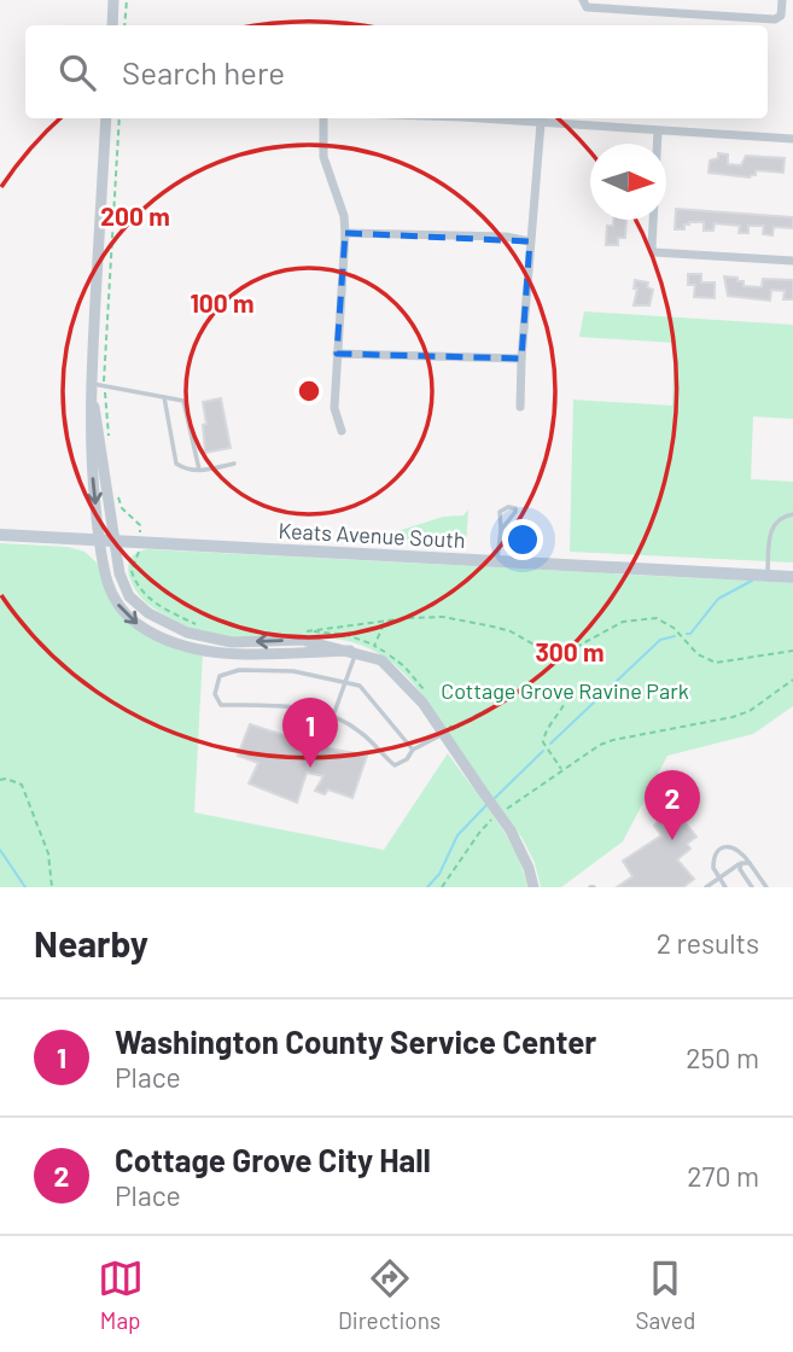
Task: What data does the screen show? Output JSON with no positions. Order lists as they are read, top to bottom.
{
  "streets": {
    "main road": ["Keats Avenue South"]
  },
  "parks": ["Cottage Grove Ravine Park"],
  "north": "right",
  "page": {
    "search": "Search here",
    "pins": ["1", "2"],
    "heading": ["Nearby", "2 results"],
    "list": [
      {
        "mark": "1",
        "name": "Washington County Service Center",
        "note": "Place",
        "value": "250 m"
      },
      {
        "mark": "2",
        "name": "Cottage Grove City Hall",
        "note": "Place",
        "value": "270 m"
      }
    ],
    "nav": ["Map", "Directions", "Saved"]
  },
  "rings": ["200 m", "100 m", "300 m"]
}
